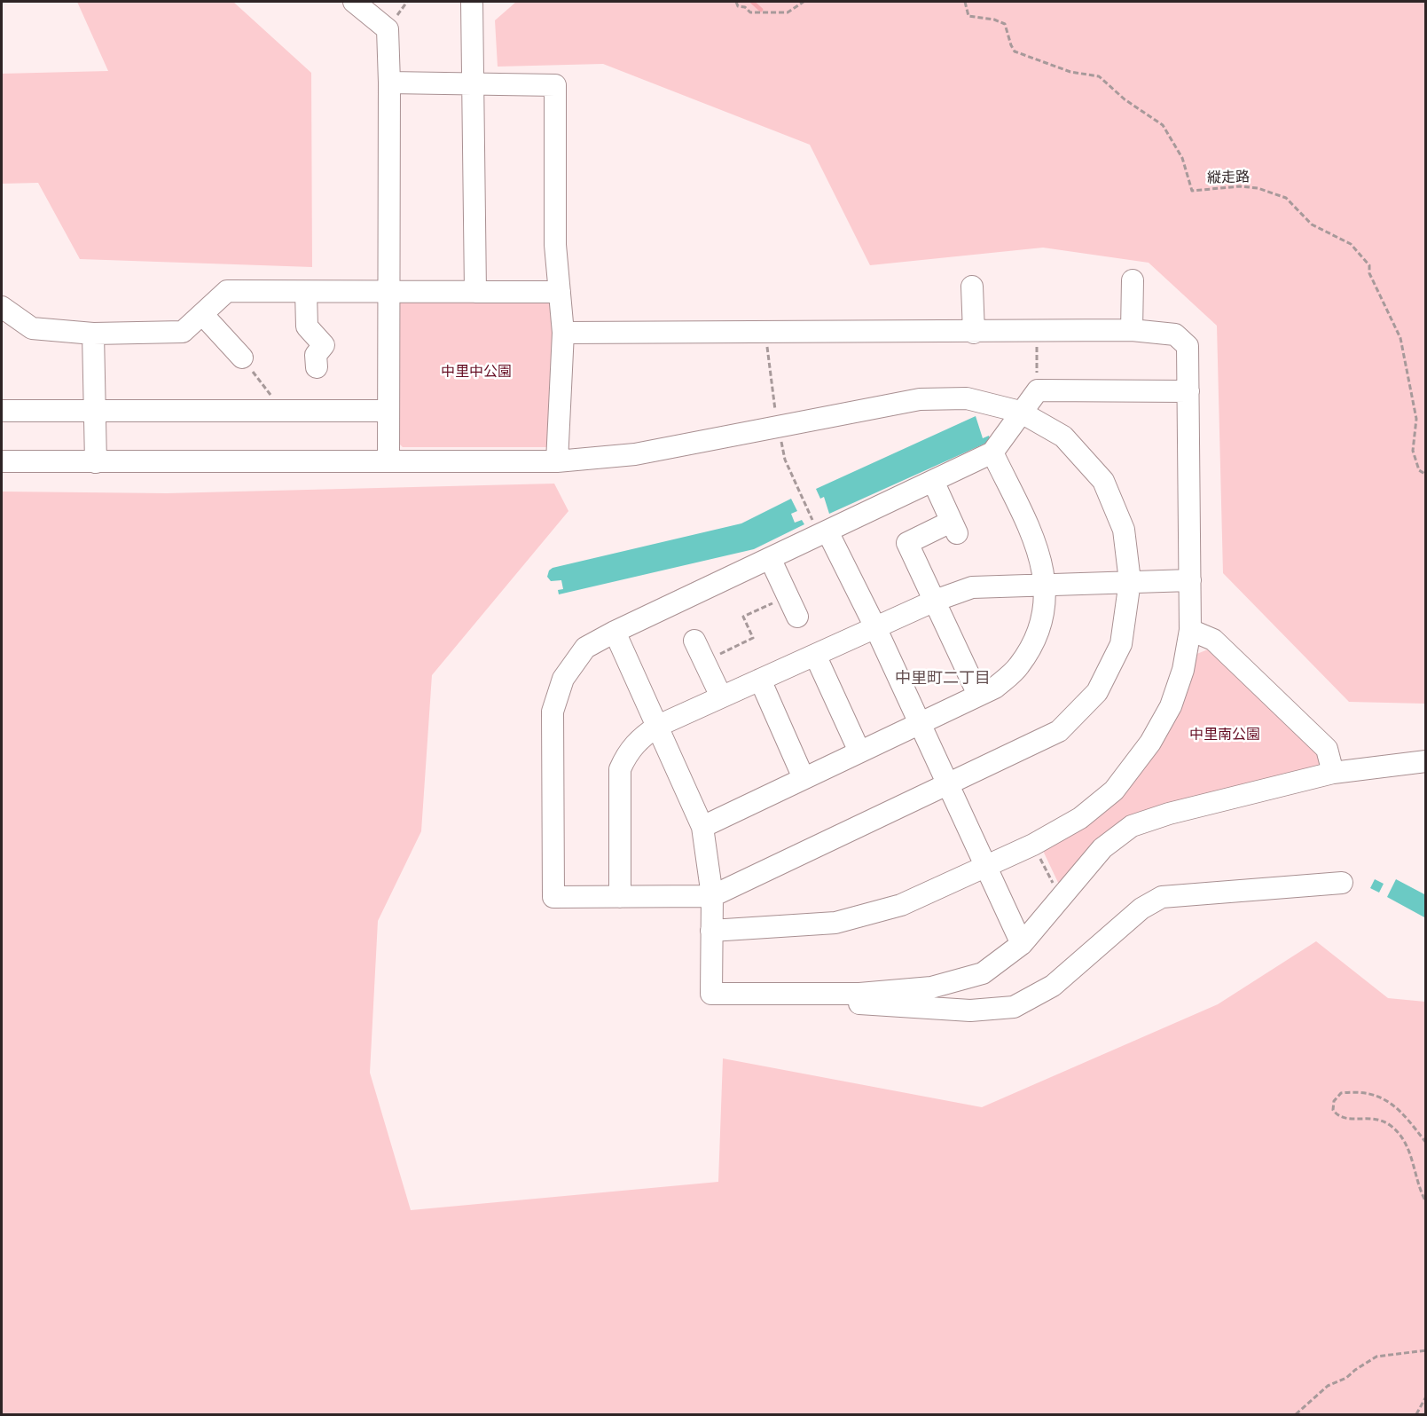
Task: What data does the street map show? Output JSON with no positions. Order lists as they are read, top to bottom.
{
  "streets": {
    "path": ["縦走路"]
  },
  "districts": ["中里町二丁目"],
  "parks": ["中里中公園", "中里南公園"]
}
